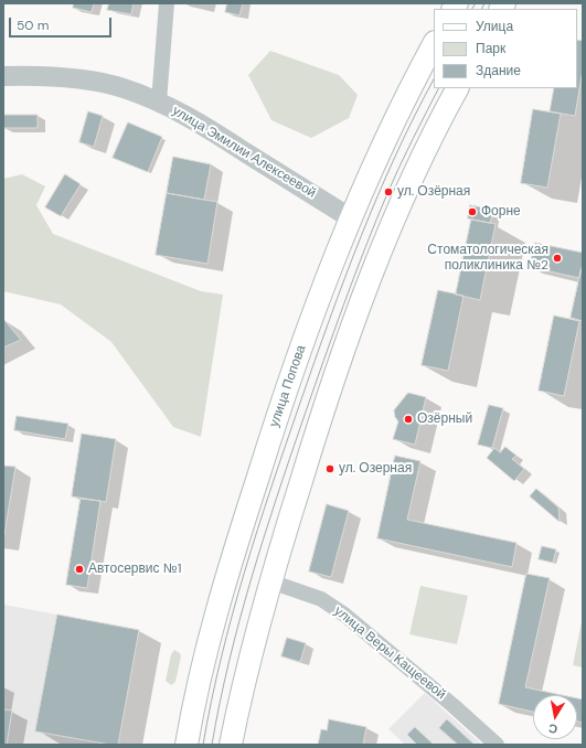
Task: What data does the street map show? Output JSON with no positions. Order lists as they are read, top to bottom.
{
  "streets": {
    "main road": ["улица Попова"],
    "street": ["улица Эмилии Алексеевой", "улица Веры Кащеевой"]
  },
  "crossings": [
    ["улица Эмилии Алексеевой", "улица Попова"]
  ],
  "places": [
    "ул. Озёрная",
    "Форне",
    "Стоматологическая поликлиника №2",
    "Озёрный",
    "ул. Озерная",
    "Автосервис №1"
  ],
  "legend": ["Улица", "Парк", "Здание"],
  "scale_bar": "50 m",
  "north": "bottom"
}
